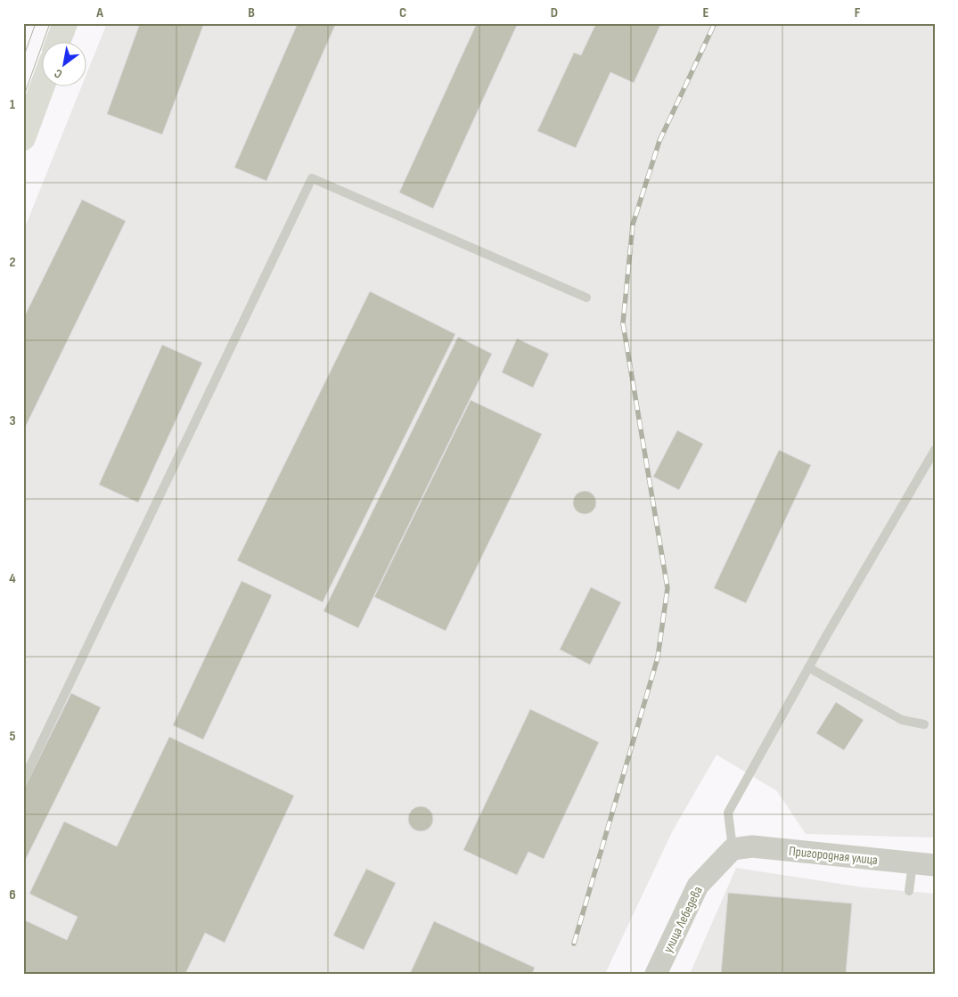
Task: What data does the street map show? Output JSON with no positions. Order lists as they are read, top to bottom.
{
  "streets": {
    "street": ["Пригородная улица", "улица Лебедева"]
  },
  "crossings": [
    ["Пригородная улица", "улица Лебедева"]
  ],
  "north": "bottom left",
  "grid": {
    "columns": [
      "A",
      "B",
      "C",
      "D",
      "E",
      "F"
    ],
    "rows": [
      "1",
      "2",
      "3",
      "4",
      "5",
      "6"
    ]
  }
}
